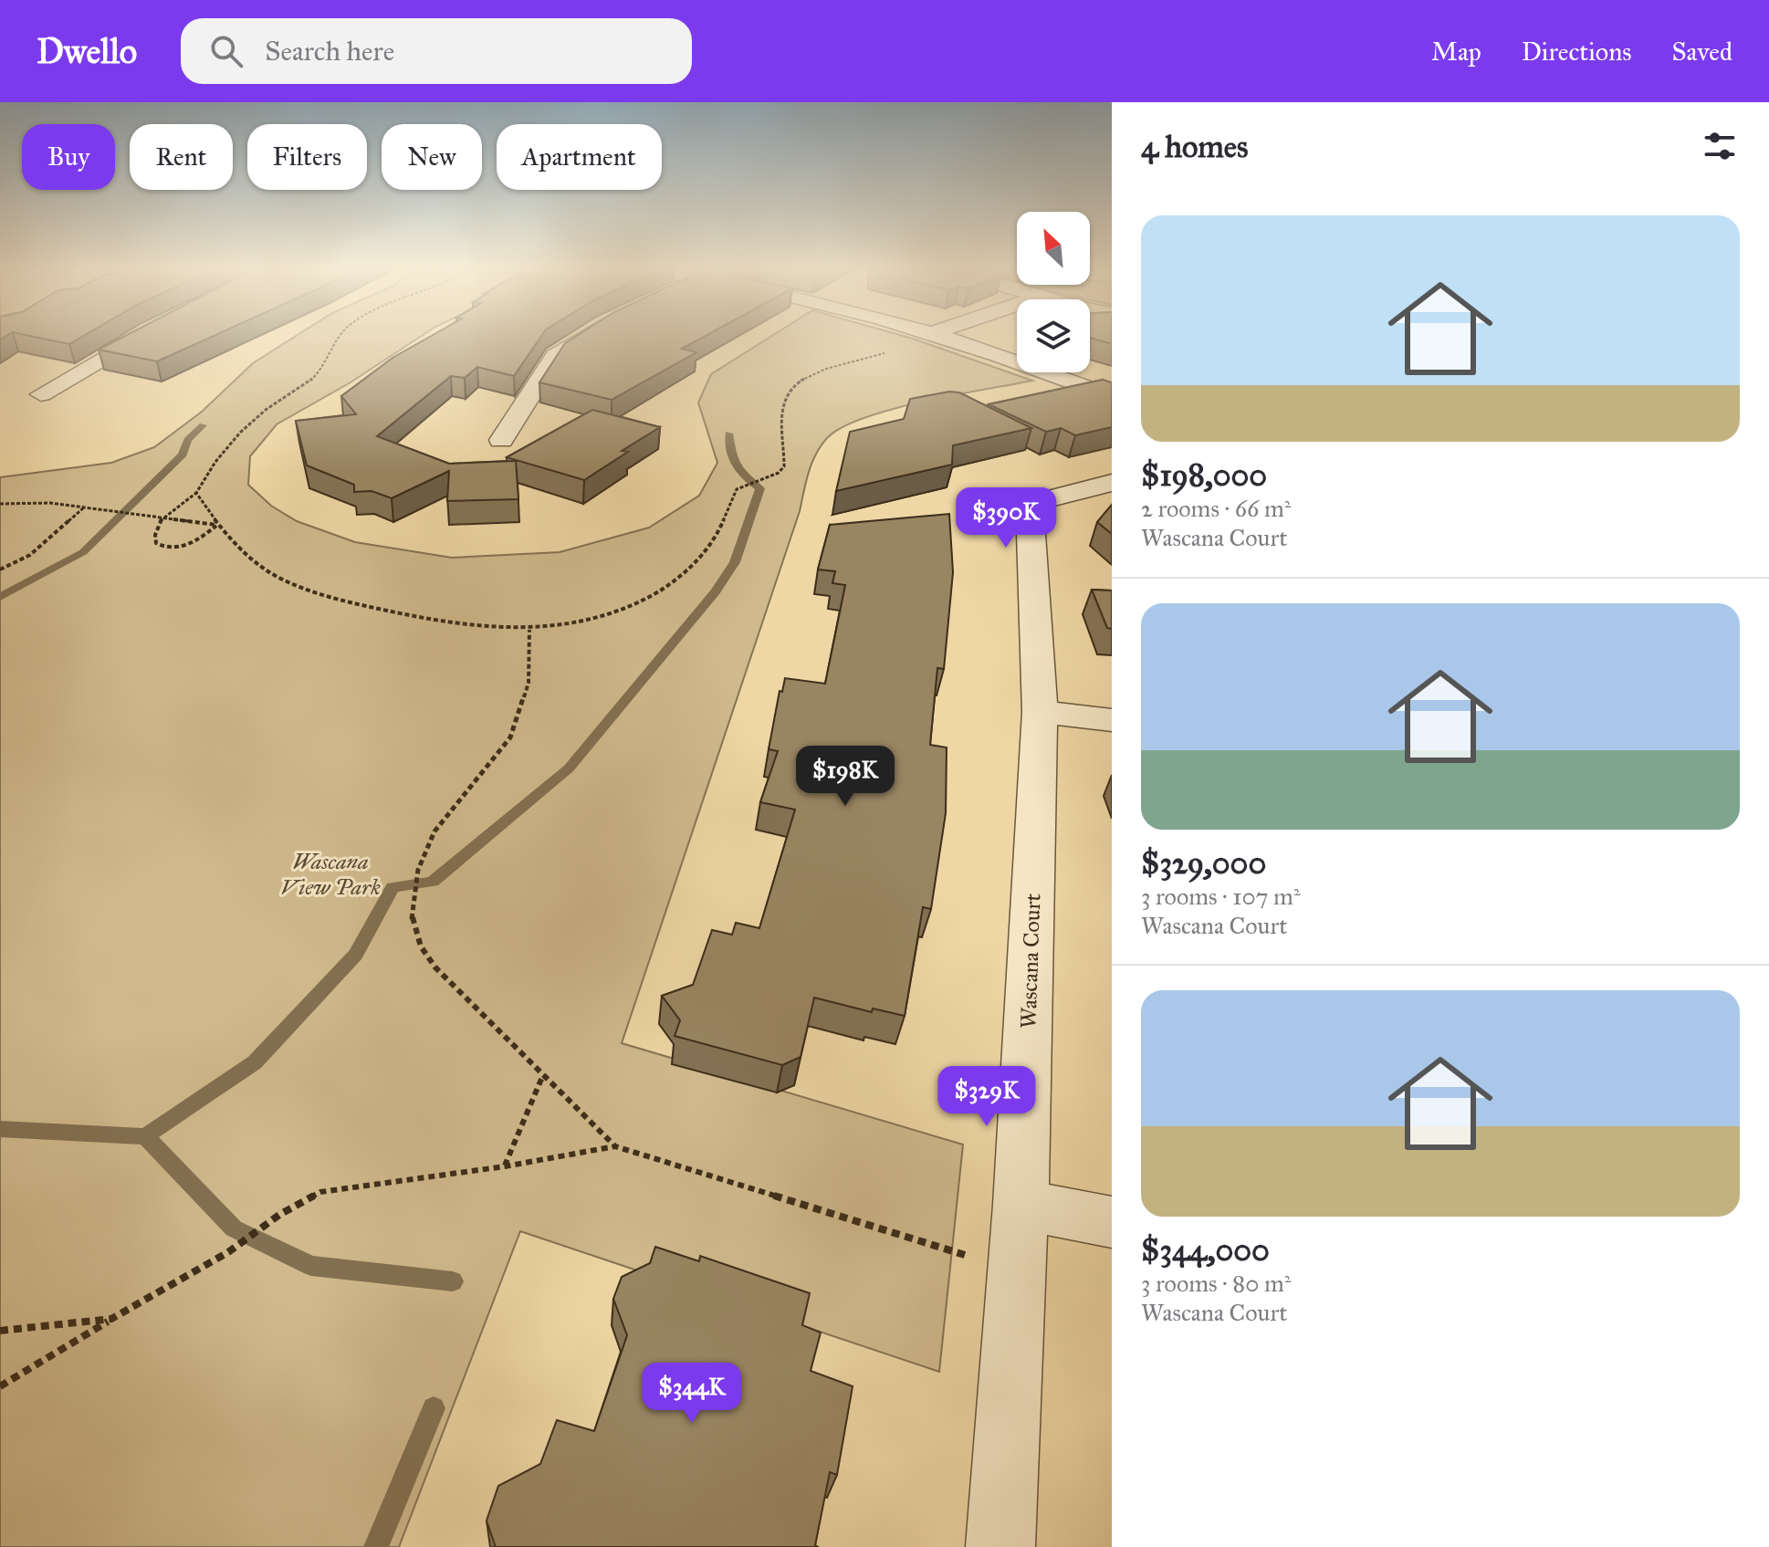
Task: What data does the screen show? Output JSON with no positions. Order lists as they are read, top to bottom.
{
  "streets": {
    "street": ["Wascana Court"]
  },
  "parks": ["Wascana View Park"],
  "north": "top left",
  "page": {
    "header": "Dwello",
    "search": "Search here",
    "nav": ["Map", "Directions", "Saved"],
    "heading": "4 homes",
    "chip": [
      "Buy",
      "Rent",
      "Filters",
      "New",
      "Apartment"
    ],
    "list": [
      {
        "name": "$198,000",
        "note": "2 rooms · 66 m² · Wascana Court"
      },
      {
        "name": "$329,000",
        "note": "3 rooms · 107 m² · Wascana Court"
      },
      {
        "name": "$344,000",
        "note": "3 rooms · 80 m² · Wascana Court"
      }
    ],
    "price": [
      "$390K",
      "$198K",
      "$329K",
      "$344K"
    ]
  }
}
